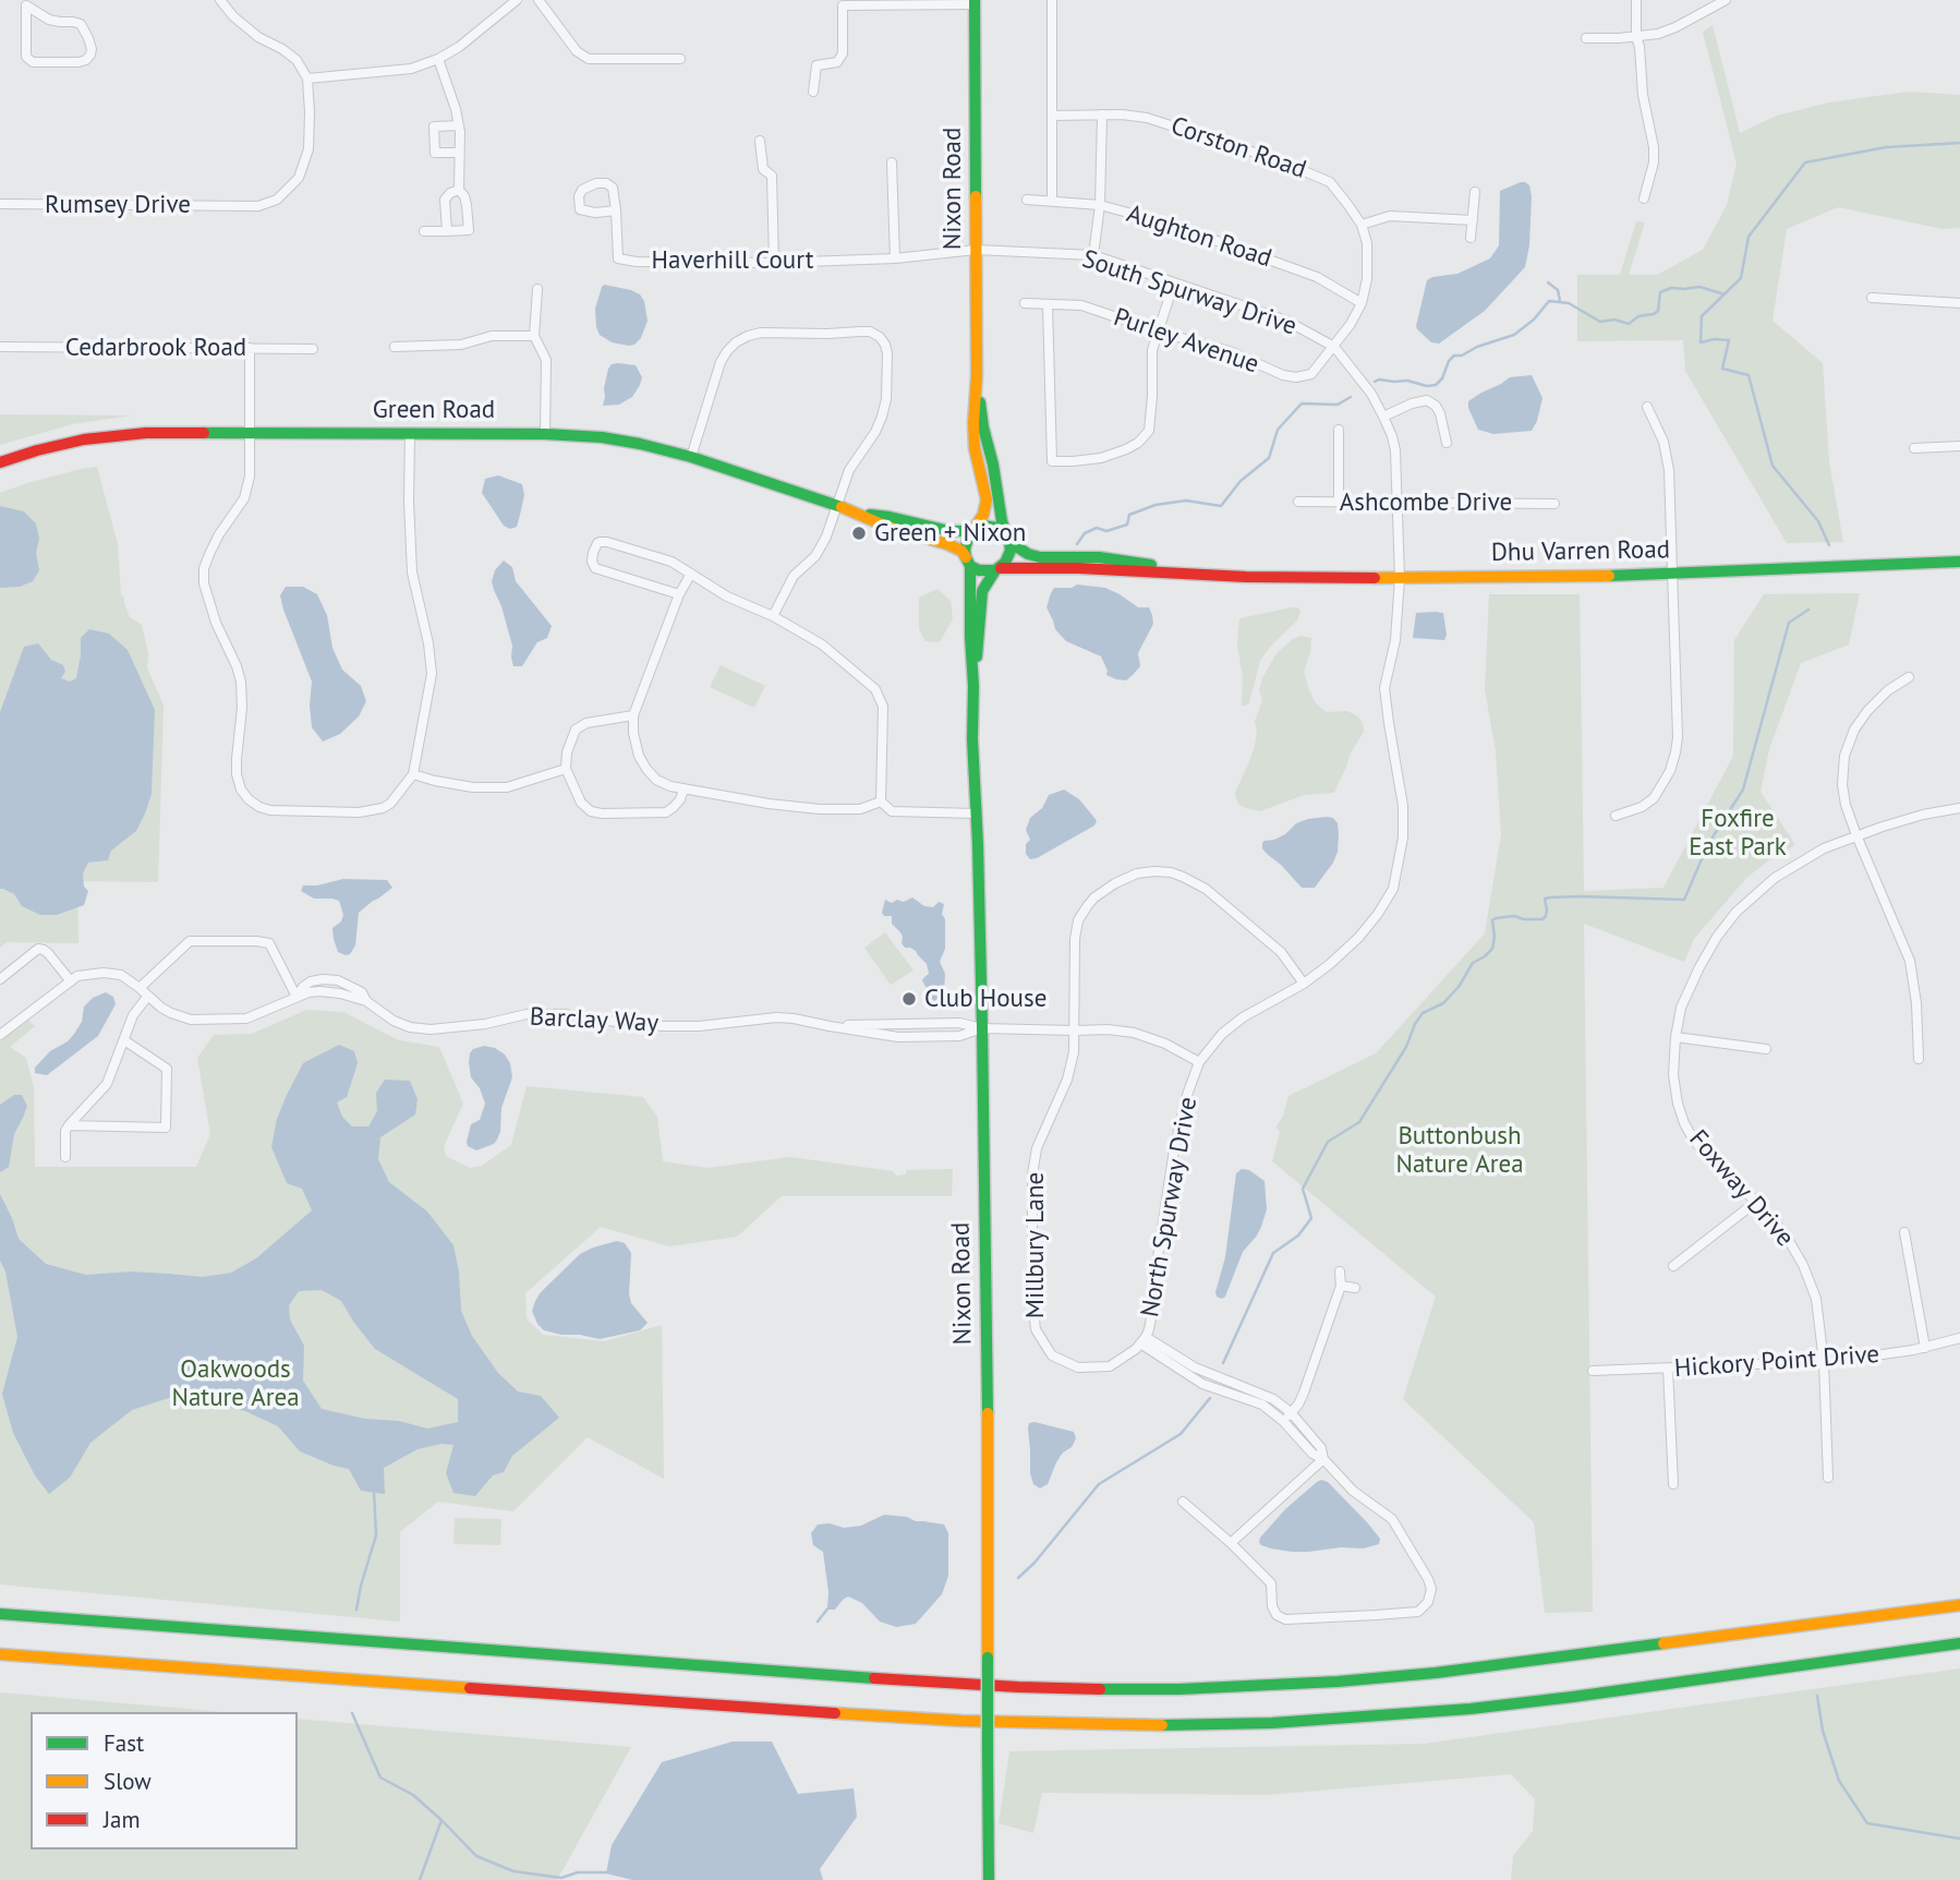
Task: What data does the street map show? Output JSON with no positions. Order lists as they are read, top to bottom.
{
  "streets": {
    "main road": ["Nixon Road", "Green Road", "Dhu Varren Road"],
    "street": [
      "Corston Road",
      "Rumsey Drive",
      "Aughton Road",
      "Haverhill Court",
      "South Spurway Drive",
      "Purley Avenue",
      "Cedarbrook Road",
      "Ashcombe Drive",
      "Barclay Way",
      "Foxway Drive",
      "North Spurway Drive",
      "Millbury Lane",
      "Hickory Point Drive"
    ]
  },
  "crossings": [
    ["Corston Road", "Aughton Road"],
    ["Corston Road", "South Spurway Drive"],
    ["Corston Road", "Purley Avenue"],
    ["Nixon Road", "Haverhill Court"],
    ["Nixon Road", "South Spurway Drive"],
    ["Nixon Road", "Green Road"],
    ["Nixon Road", "Dhu Varren Road"],
    ["Nixon Road", "Barclay Way"],
    ["Haverhill Court", "South Spurway Drive"],
    ["South Spurway Drive", "Purley Avenue"],
    ["South Spurway Drive", "Ashcombe Drive"],
    ["South Spurway Drive", "Dhu Varren Road"],
    ["South Spurway Drive", "North Spurway Drive"],
    ["Green Road", "Dhu Varren Road"],
    ["Dhu Varren Road", "North Spurway Drive"],
    ["Barclay Way", "North Spurway Drive"],
    ["Barclay Way", "Millbury Lane"],
    ["Foxway Drive", "Hickory Point Drive"],
    ["North Spurway Drive", "Millbury Lane"]
  ],
  "parks": ["Foxfire East Park", "Buttonbush Nature Area", "Oakwoods Nature Area"],
  "places": ["Green + Nixon", "Club House"],
  "legend": ["Fast", "Slow", "Jam"]
}
